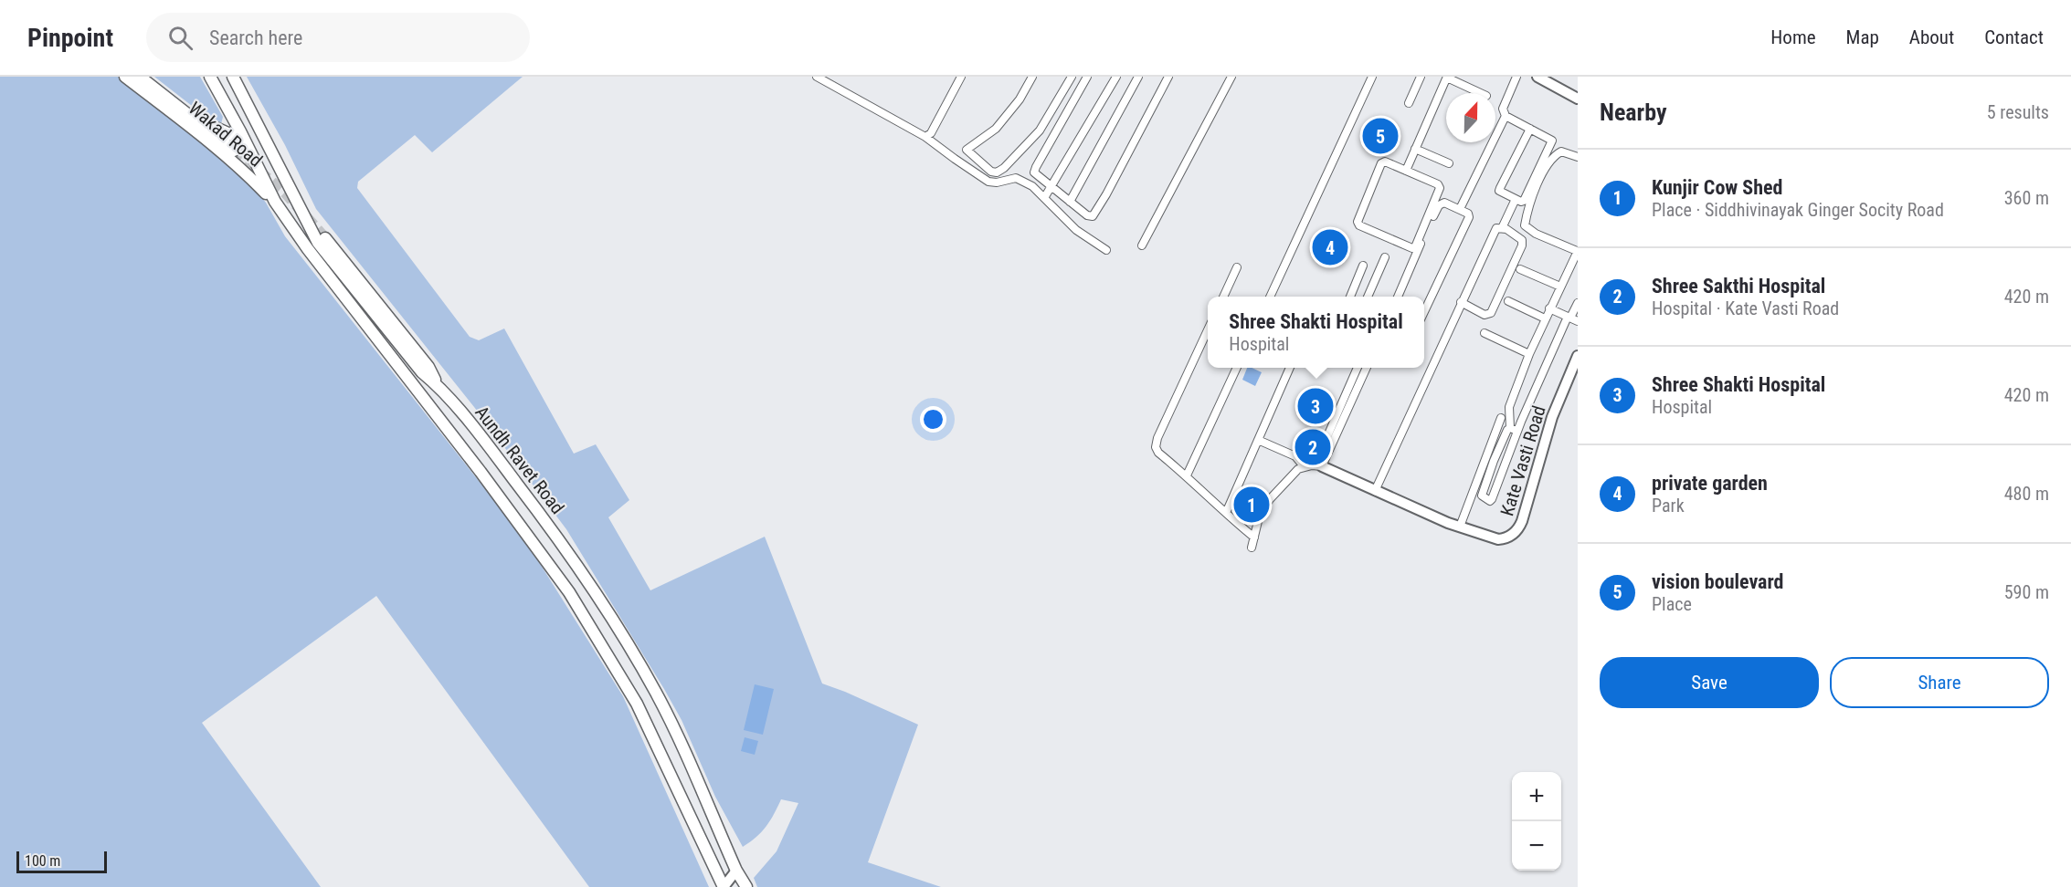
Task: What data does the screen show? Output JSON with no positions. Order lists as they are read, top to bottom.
{
  "streets": {
    "main road": ["Wakad Road", "Aundh Ravet Road"],
    "street": ["Kate Vasti Road"]
  },
  "scale_bar": "100 m",
  "north": "top",
  "page": {
    "header": "Pinpoint",
    "search": "Search here",
    "nav": [
      "Home",
      "Map",
      "About",
      "Contact"
    ],
    "heading": ["Nearby", "5 results"],
    "pins": [
      "5",
      "4",
      "3",
      "2",
      "1"
    ],
    "list": [
      {
        "mark": "1",
        "name": "Kunjir Cow Shed",
        "note": "Place · Siddhivinayak Ginger Socity Road",
        "value": "360 m"
      },
      {
        "mark": "2",
        "name": "Shree Sakthi Hospital",
        "note": "Hospital · Kate Vasti Road",
        "value": "420 m"
      },
      {
        "mark": "3",
        "name": "Shree Shakti Hospital",
        "note": "Hospital",
        "value": "420 m"
      },
      {
        "mark": "4",
        "name": "private garden",
        "note": "Park",
        "value": "480 m"
      },
      {
        "mark": "5",
        "name": "vision boulevard",
        "note": "Place",
        "value": "590 m"
      }
    ],
    "popup": ["Shree Shakti Hospital", "Hospital"],
    "buttons": ["Save", "Share"],
    "map_buttons": ["+", "−"],
    "scale": "100 m"
  }
}
